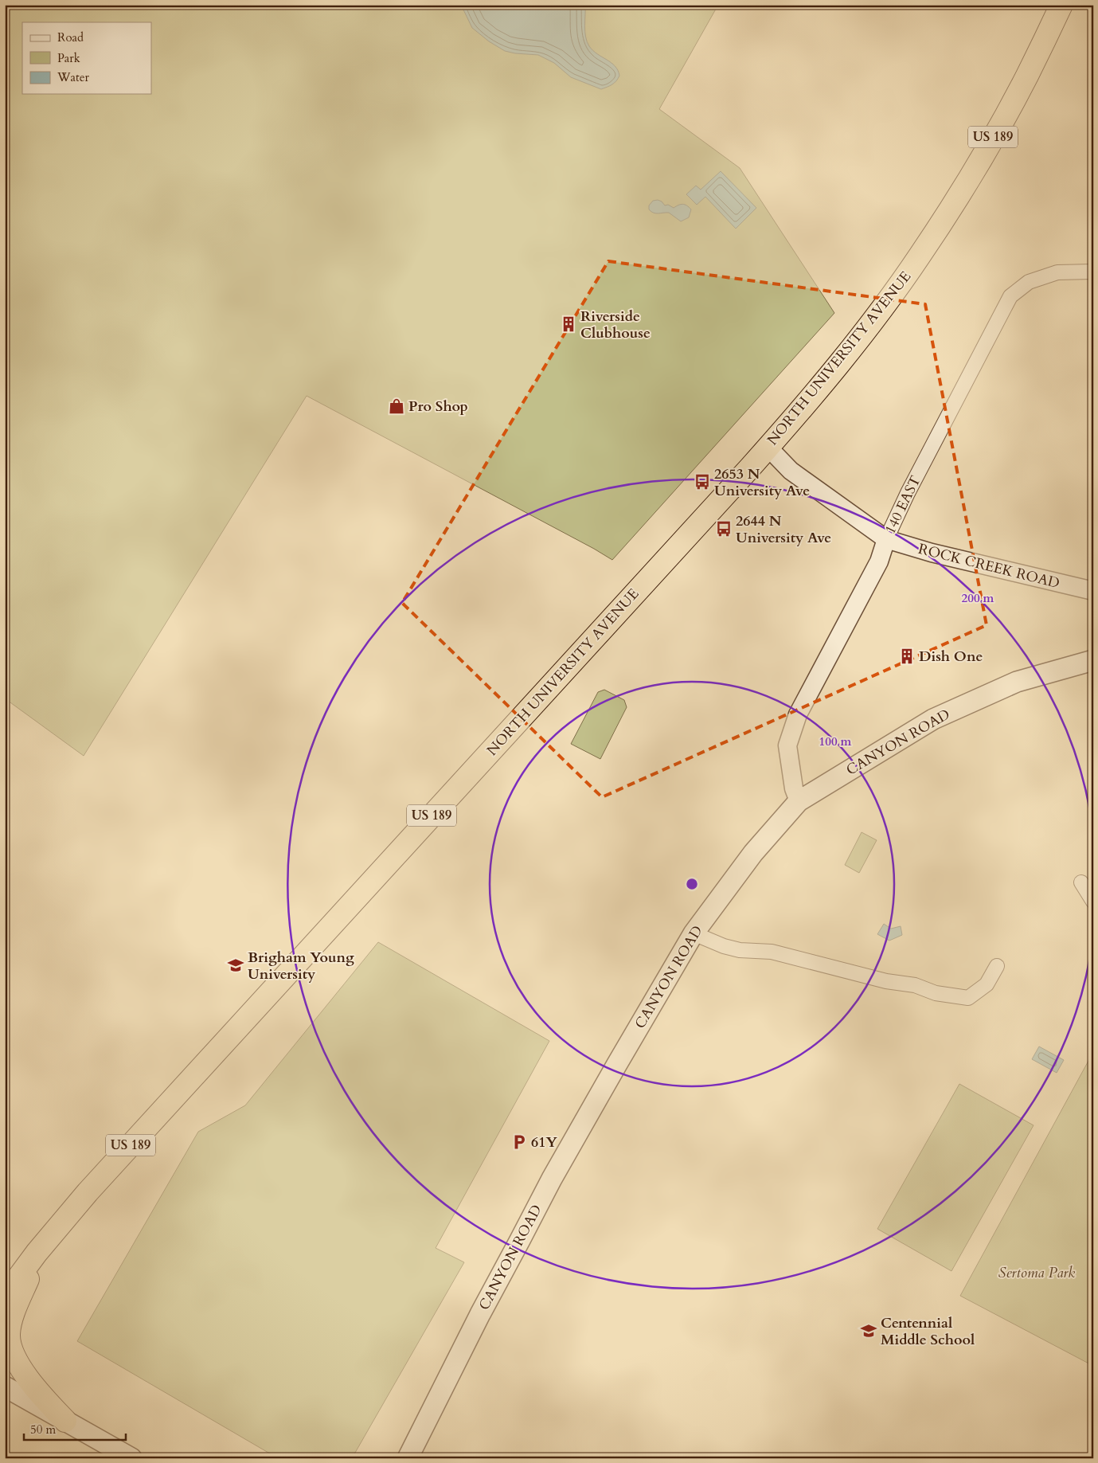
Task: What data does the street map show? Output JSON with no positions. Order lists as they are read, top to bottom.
{
  "streets": {
    "highway": ["US 189", "NORTH UNIVERSITY AVENUE"],
    "main road": ["CANYON ROAD"],
    "street": ["140 EAST", "ROCK CREEK ROAD"]
  },
  "crossings": [
    ["NORTH UNIVERSITY AVENUE", "ROCK CREEK ROAD"],
    ["140 EAST", "ROCK CREEK ROAD"],
    ["140 EAST", "CANYON ROAD"]
  ],
  "parks": ["Sertoma Park"],
  "places": {
    "building": ["Riverside Clubhouse", "Dish One"],
    "shop": ["Pro Shop"],
    "bus stop": ["2653 N University Ave", "2644 N University Ave"],
    "school or university": ["Brigham Young University", "Centennial Middle School"],
    "parking": ["61Y"]
  },
  "legend": ["Road", "Park", "Water"],
  "scale_bar": "50 m",
  "rings": ["200 m", "100 m"]
}
